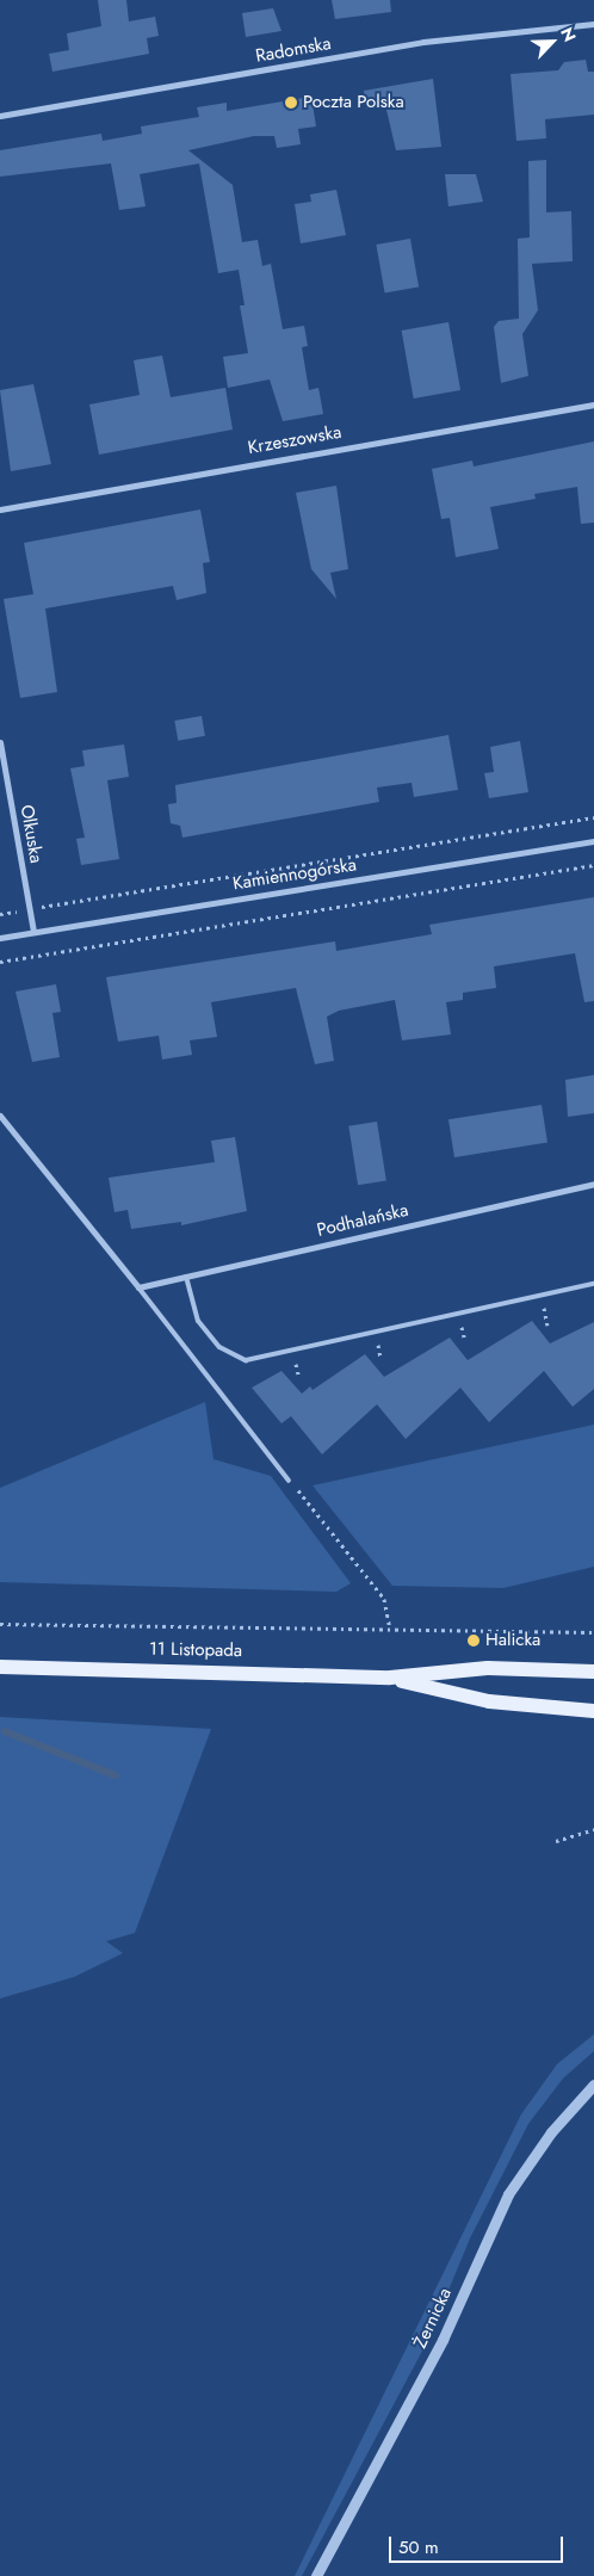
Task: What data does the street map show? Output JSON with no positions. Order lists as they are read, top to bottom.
{
  "streets": {
    "main road": ["11 Listopada"],
    "street": [
      "Radomska",
      "Krzeszowska",
      "Olkuska",
      "Kamiennogórska",
      "Podhalańska",
      "Żernicka"
    ]
  },
  "crossings": [
    ["Olkuska", "Kamiennogórska"]
  ],
  "places": ["Poczta Polska", "Halicka"],
  "scale_bar": "50 m",
  "north": "top right"
}
